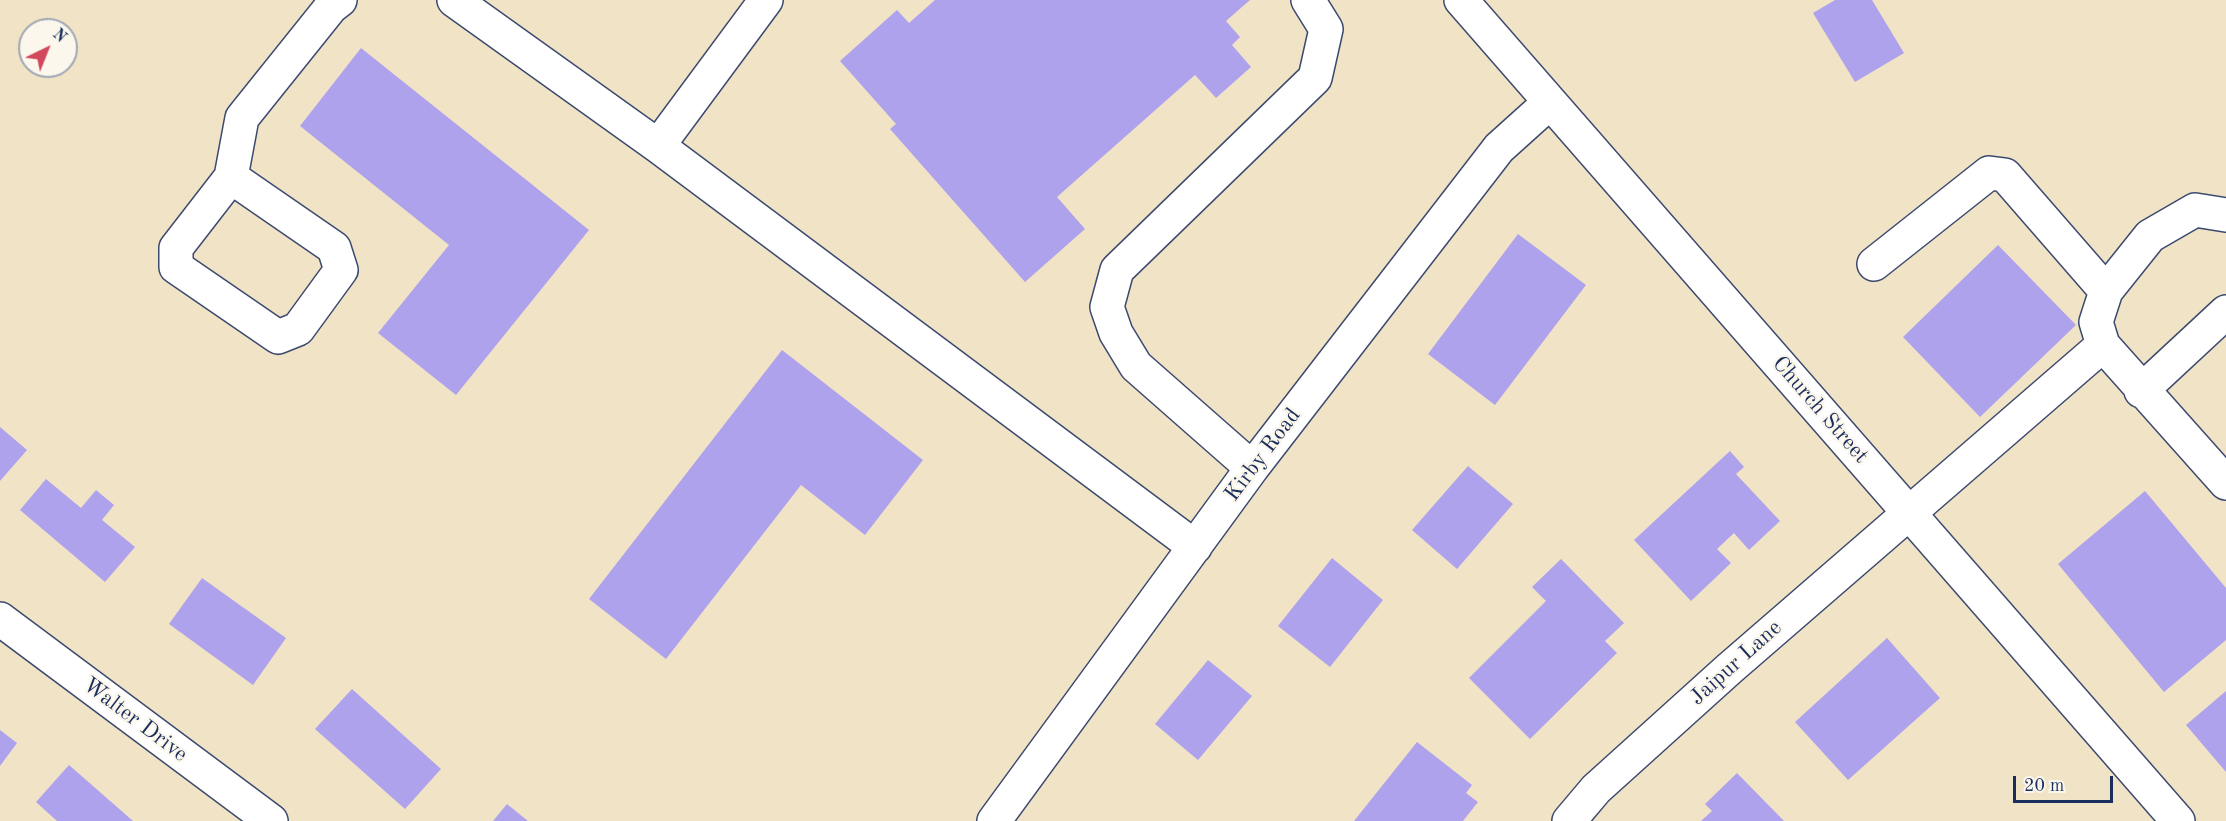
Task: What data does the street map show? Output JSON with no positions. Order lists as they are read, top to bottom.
{
  "streets": {
    "street": [
      "Church Street",
      "Kirby Road",
      "Jaipur Lane",
      "Walter Drive"
    ]
  },
  "crossings": [
    ["Church Street", "Kirby Road"],
    ["Church Street", "Jaipur Lane"]
  ],
  "scale_bar": "20 m",
  "north": "top right"
}
